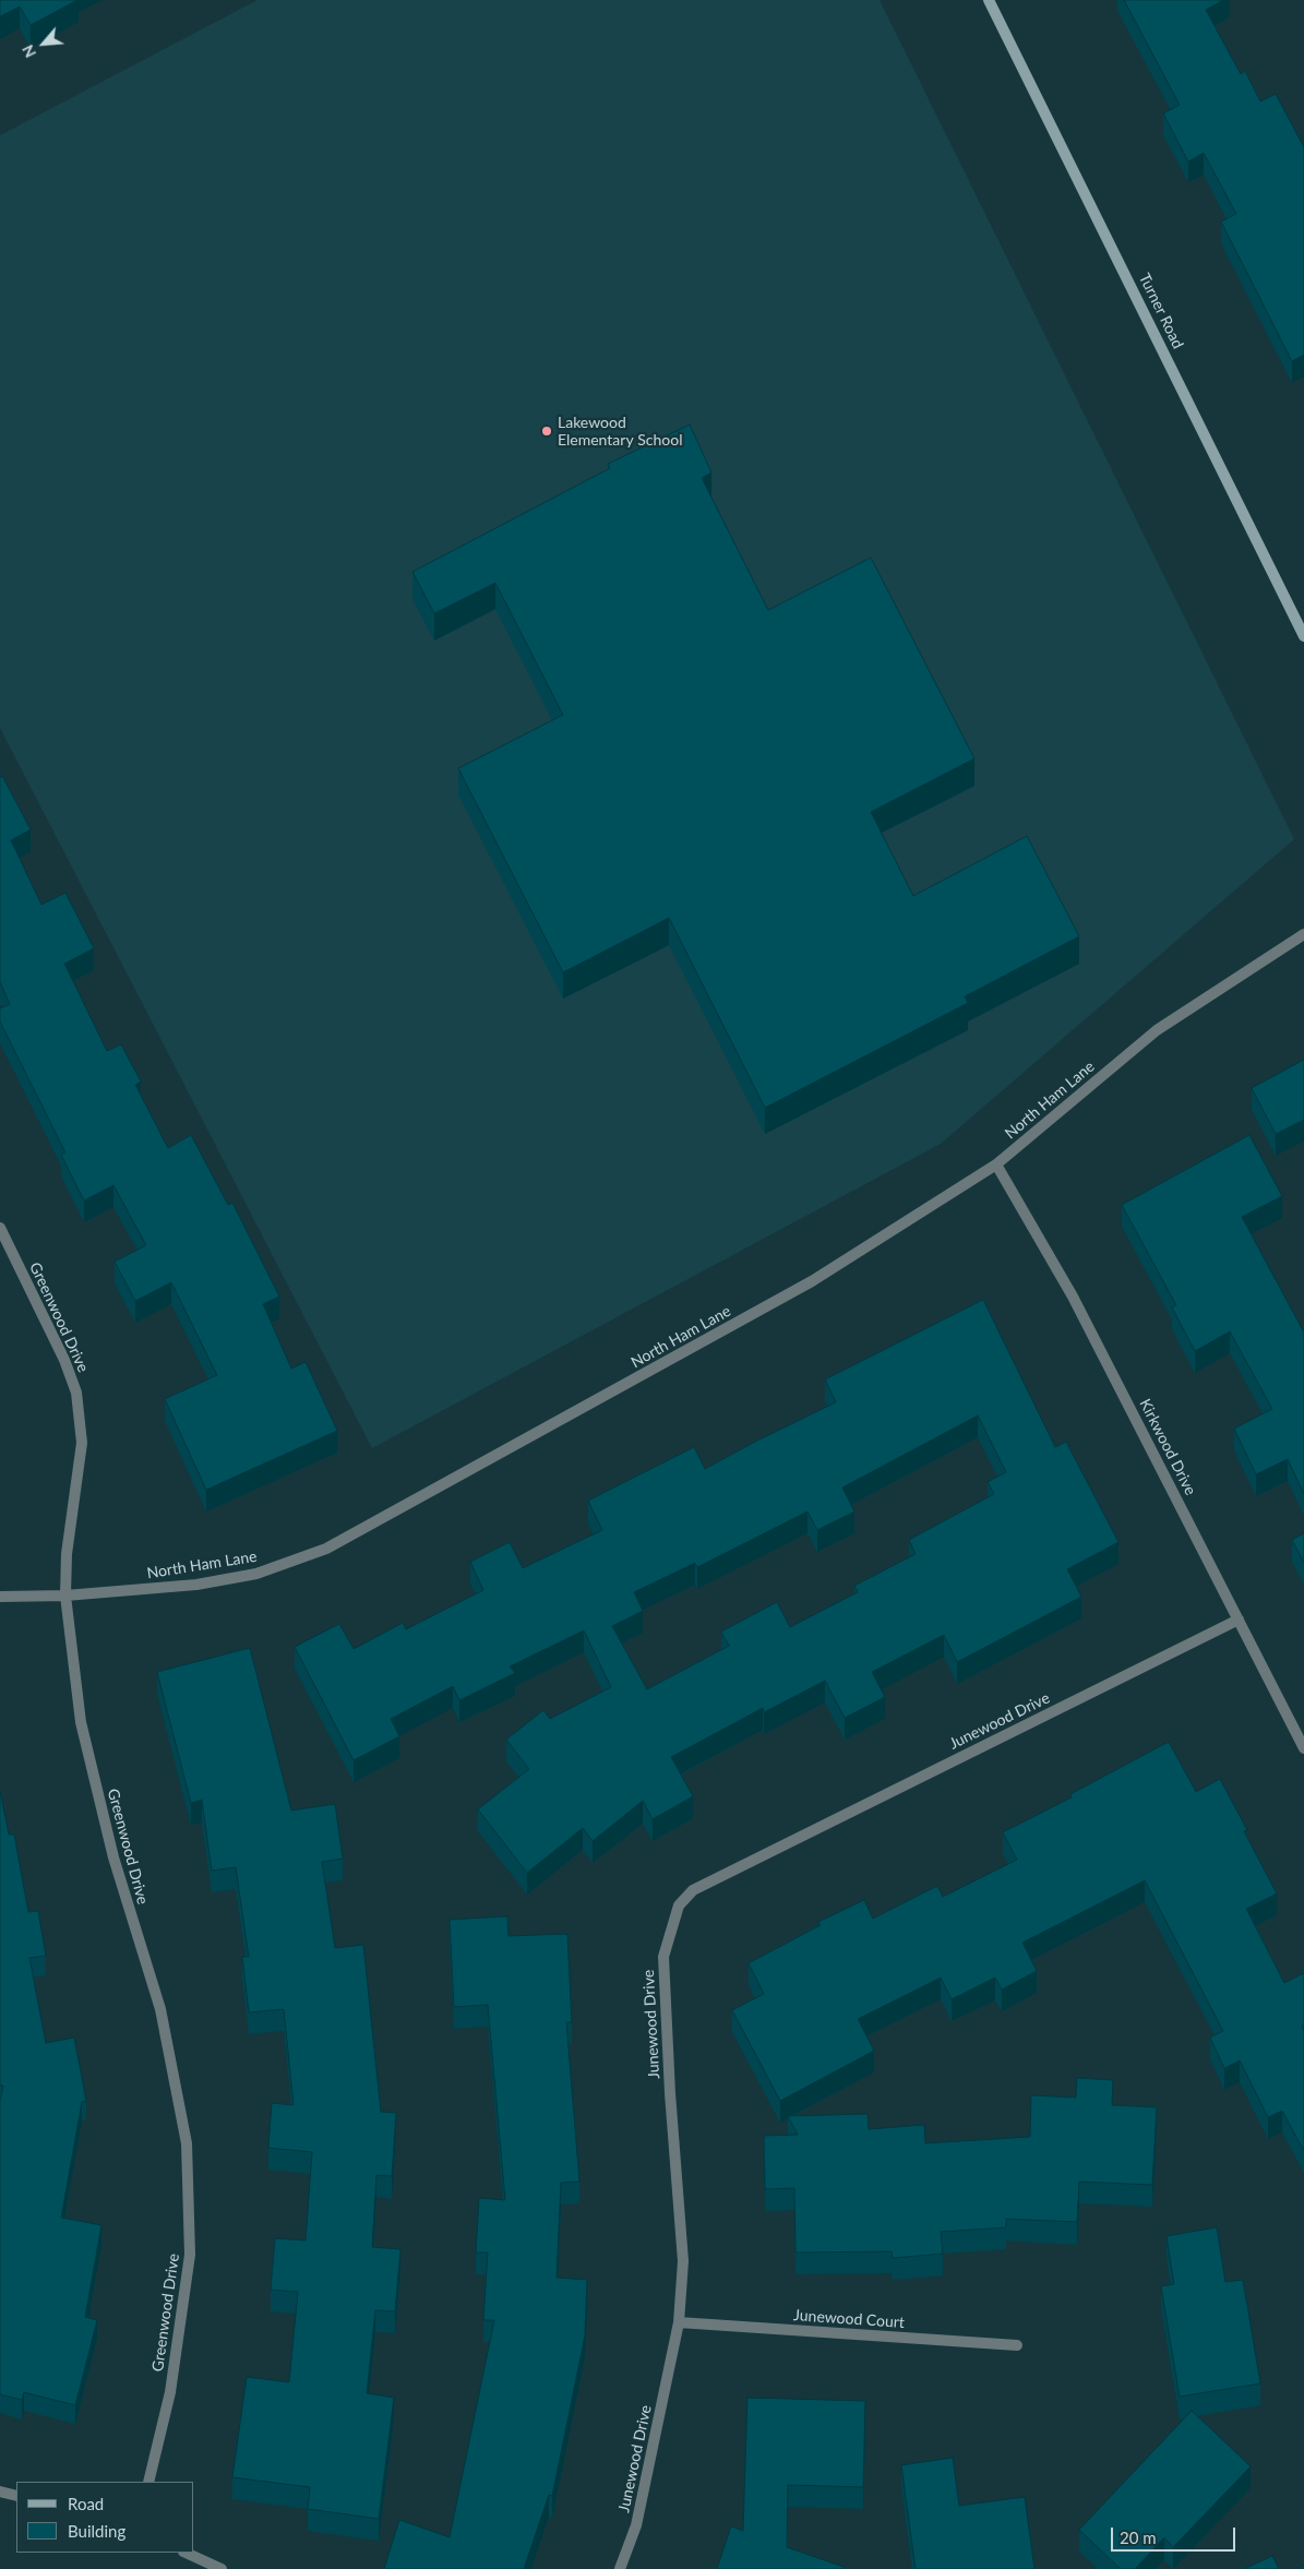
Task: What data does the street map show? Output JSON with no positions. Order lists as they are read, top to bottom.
{
  "streets": {
    "main road": ["Turner Road"],
    "street": [
      "North Ham Lane",
      "Greenwood Drive",
      "Kirkwood Drive",
      "Junewood Drive",
      "Junewood Court"
    ]
  },
  "crossings": [
    ["North Ham Lane", "Greenwood Drive"],
    ["North Ham Lane", "Kirkwood Drive"],
    ["Kirkwood Drive", "Junewood Drive"],
    ["Junewood Drive", "Junewood Court"]
  ],
  "places": ["Lakewood Elementary School"],
  "legend": ["Road", "Building"],
  "scale_bar": "20 m",
  "north": "bottom left"
}
